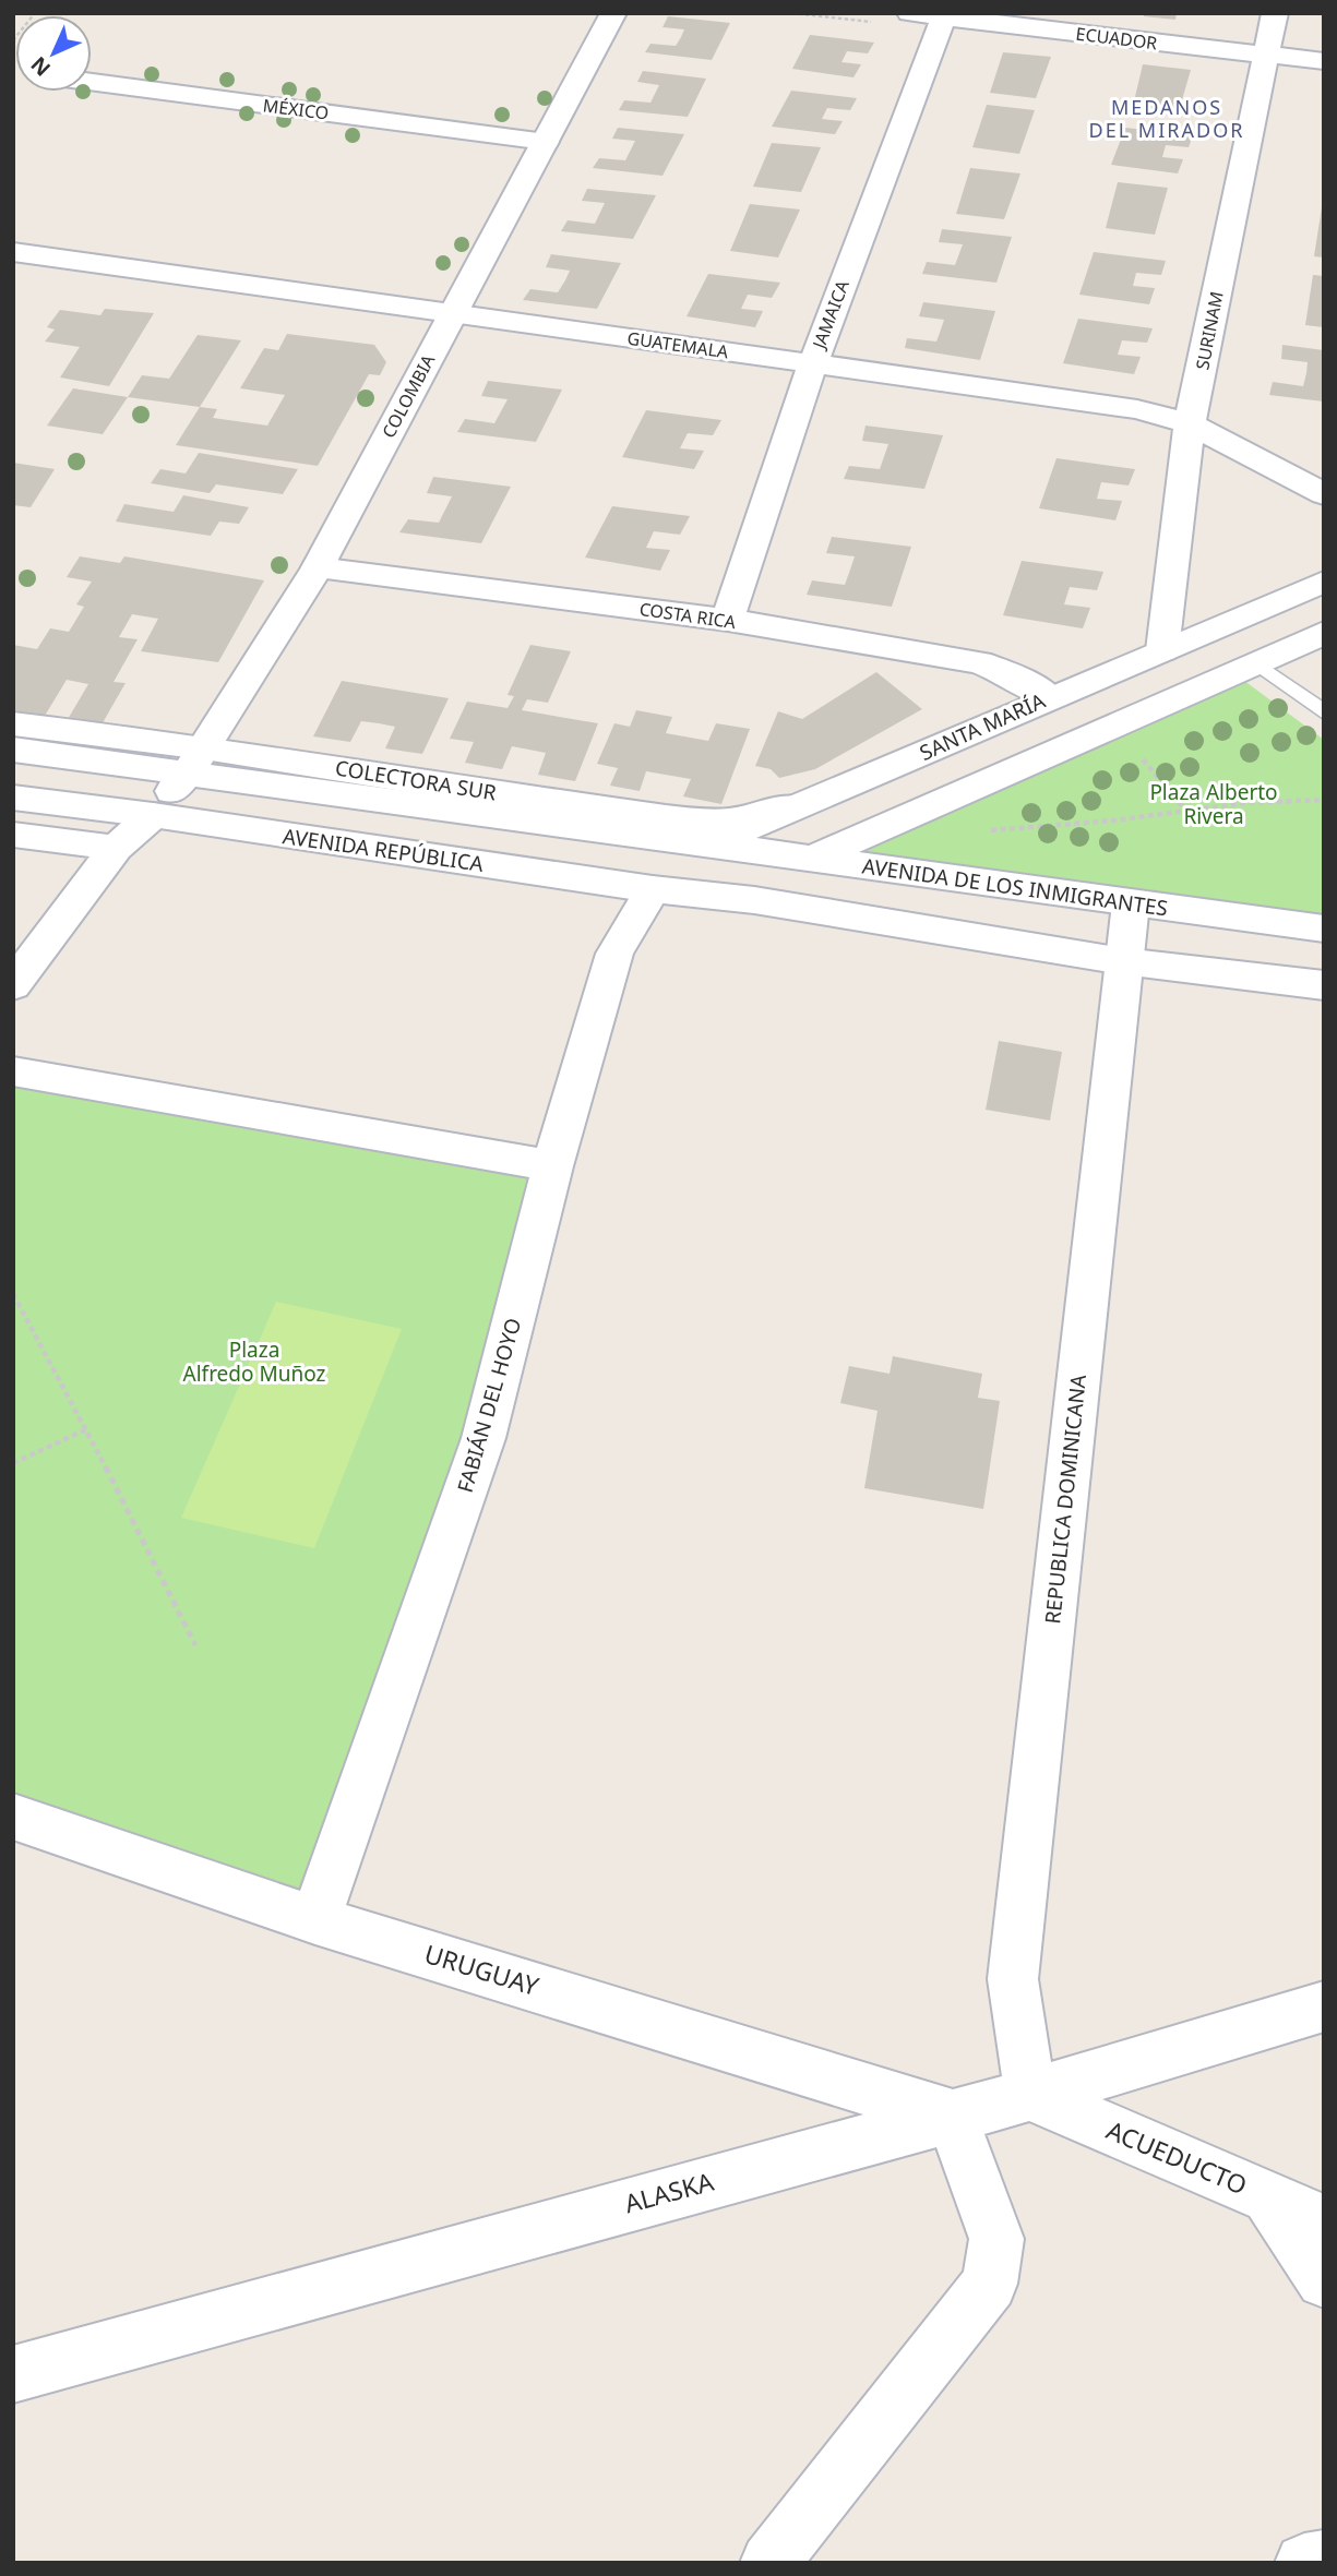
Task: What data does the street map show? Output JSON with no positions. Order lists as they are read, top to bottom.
{
  "streets": {
    "street": [
      "ECUADOR",
      "MÉXICO",
      "JAMAICA",
      "SURINAM",
      "GUATEMALA",
      "COLOMBIA",
      "COSTA RICA",
      "SANTA MARÍA",
      "COLECTORA SUR",
      "AVENIDA REPÚBLICA",
      "AVENIDA DE LOS INMIGRANTES",
      "FABIÁN DEL HOYO",
      "REPUBLICA DOMINICANA",
      "URUGUAY",
      "ACUEDUCTO",
      "ALASKA"
    ]
  },
  "crossings": [
    ["ECUADOR", "JAMAICA"],
    ["ECUADOR", "SURINAM"],
    ["MÉXICO", "COLOMBIA"],
    ["JAMAICA", "GUATEMALA"],
    ["JAMAICA", "COSTA RICA"],
    ["SURINAM", "GUATEMALA"],
    ["SURINAM", "SANTA MARÍA"],
    ["GUATEMALA", "COLOMBIA"],
    ["COLOMBIA", "COSTA RICA"],
    ["COLOMBIA", "COLECTORA SUR"],
    ["COLOMBIA", "AVENIDA REPÚBLICA"],
    ["COSTA RICA", "SANTA MARÍA"],
    ["SANTA MARÍA", "COLECTORA SUR"],
    ["SANTA MARÍA", "AVENIDA REPÚBLICA"],
    ["SANTA MARÍA", "AVENIDA DE LOS INMIGRANTES"],
    ["SANTA MARÍA", "FABIÁN DEL HOYO"],
    ["AVENIDA REPÚBLICA", "FABIÁN DEL HOYO"],
    ["AVENIDA DE LOS INMIGRANTES", "REPUBLICA DOMINICANA"],
    ["FABIÁN DEL HOYO", "URUGUAY"],
    ["REPUBLICA DOMINICANA", "ACUEDUCTO"],
    ["REPUBLICA DOMINICANA", "ALASKA"],
    ["URUGUAY", "ALASKA"],
    ["ACUEDUCTO", "ALASKA"]
  ],
  "districts": ["MEDANOS DEL MIRADOR"],
  "parks": ["Plaza Alberto Rivera", "Plaza Alfredo Muñoz"],
  "north": "bottom left"
}
